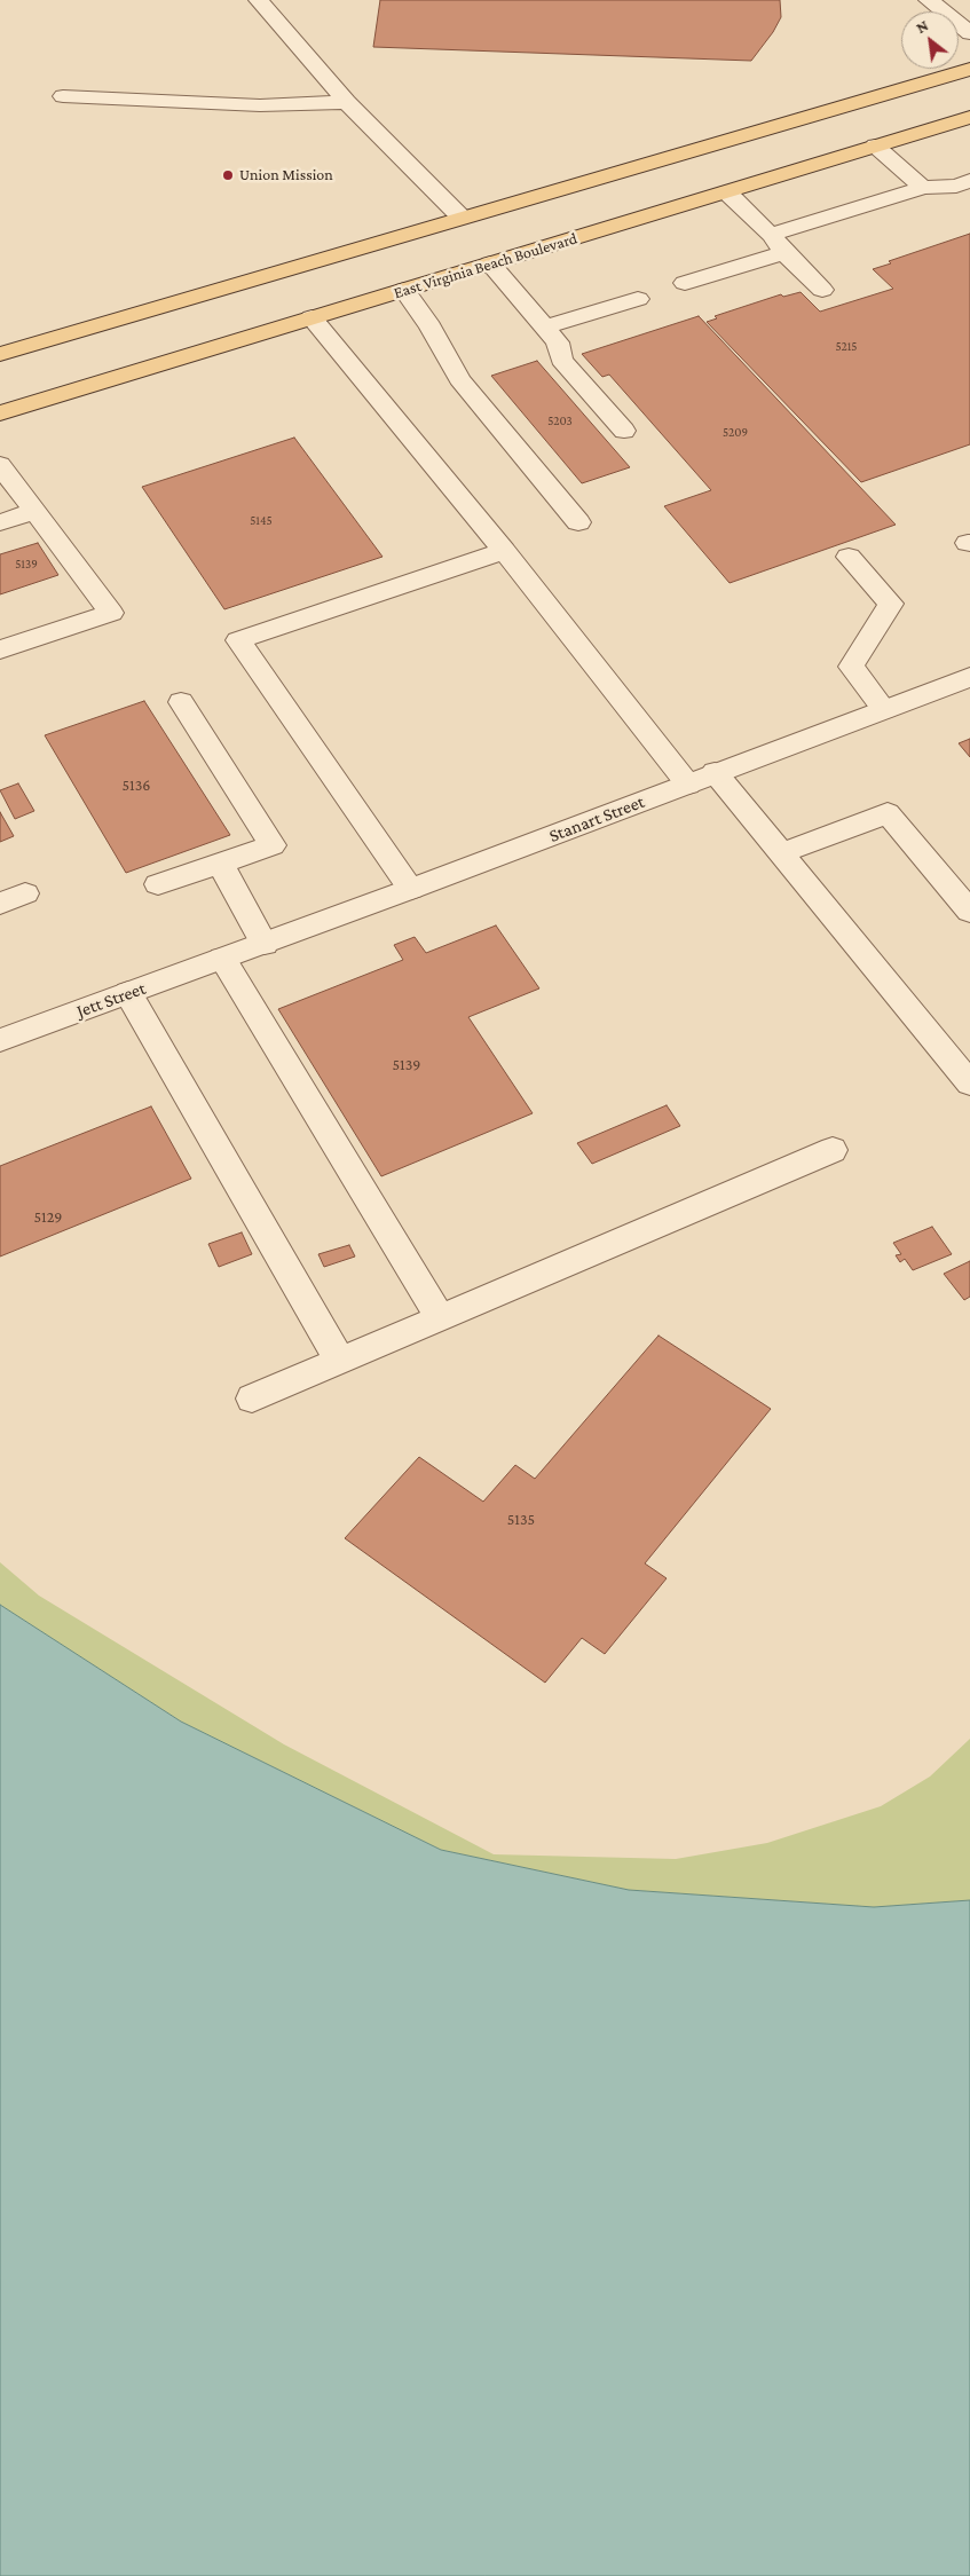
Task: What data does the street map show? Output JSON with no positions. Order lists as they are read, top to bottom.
{
  "streets": {
    "main road": ["East Virginia Beach Boulevard"],
    "street": ["Stanart Street", "Jett Street"]
  },
  "crossings": [
    ["Stanart Street", "Jett Street"]
  ],
  "places": ["Union Mission"],
  "house_numbers": [
    "5215",
    "5203",
    "5209",
    "5145",
    "5139",
    "5136",
    "5139",
    "5129",
    "5135"
  ],
  "north": "top left"
}
